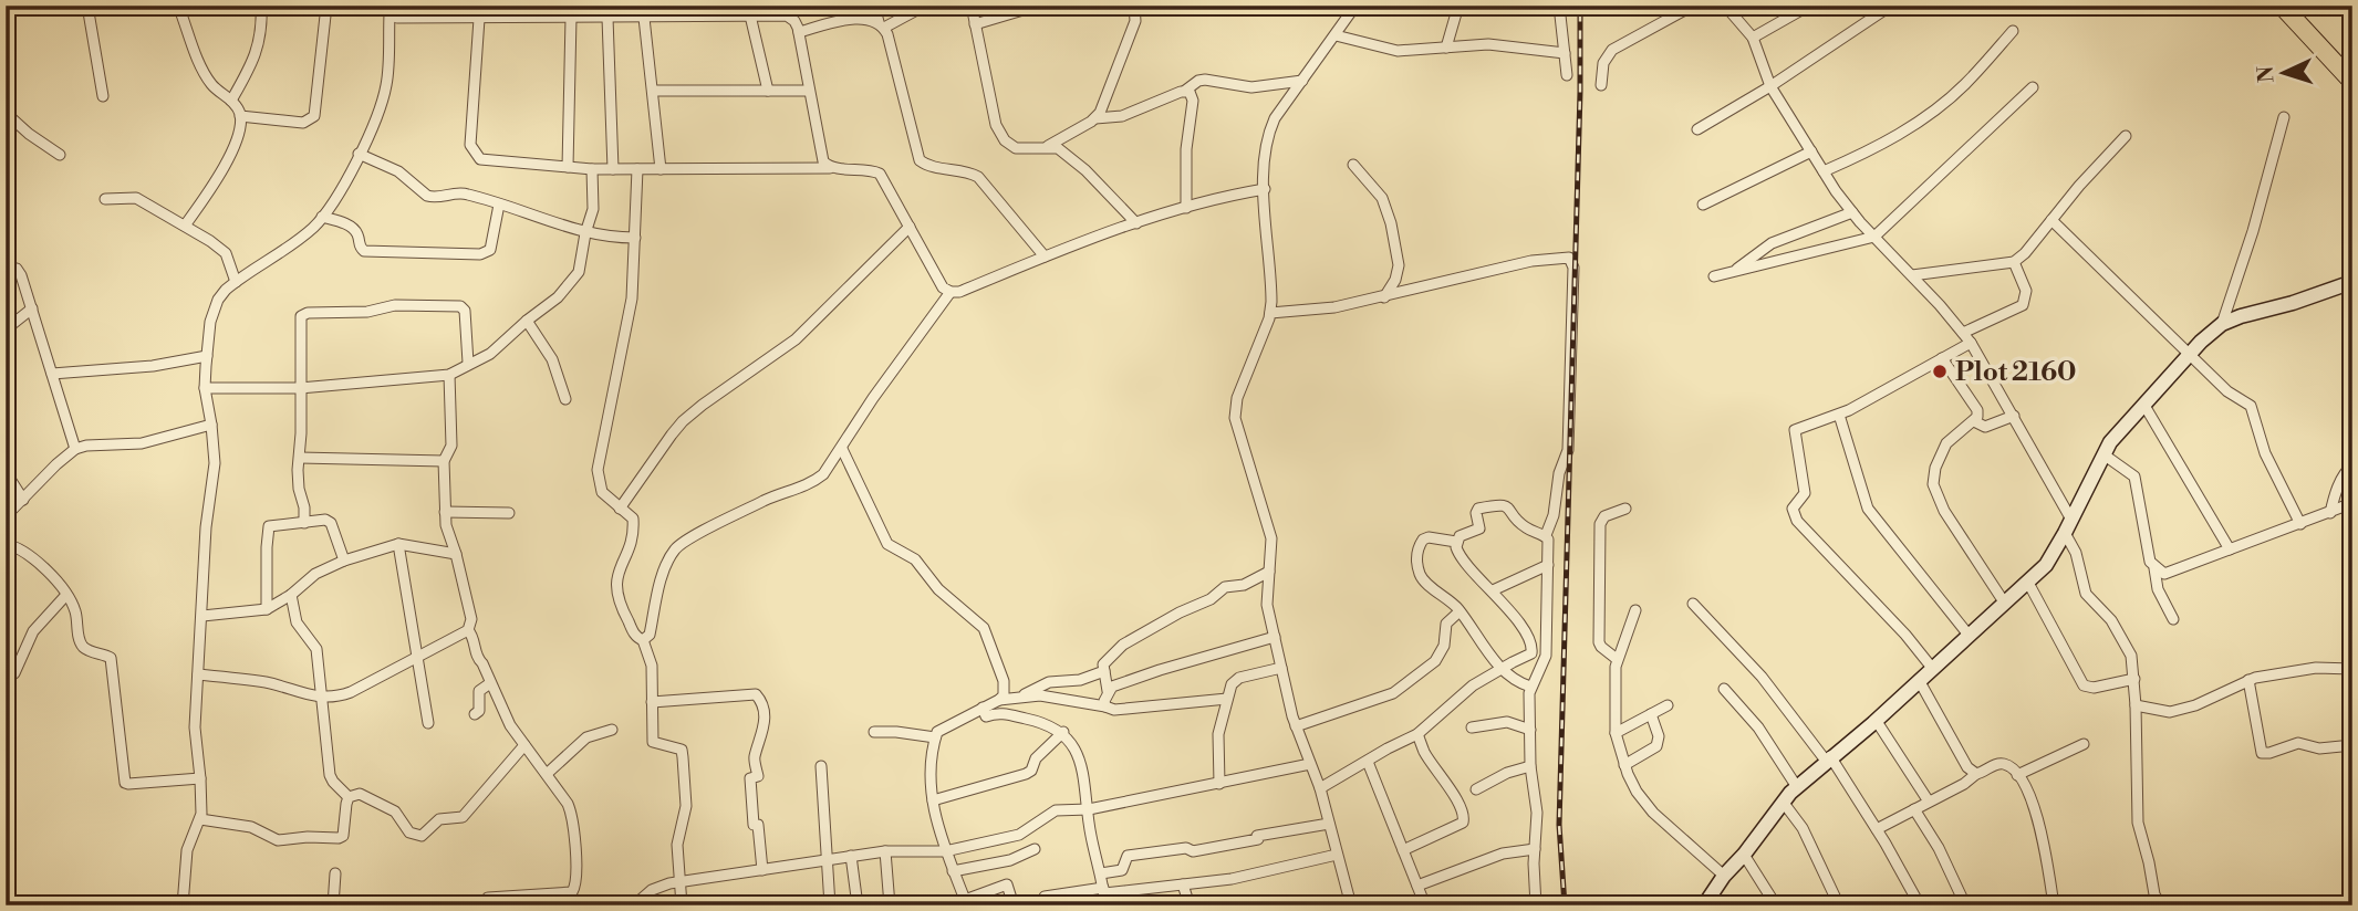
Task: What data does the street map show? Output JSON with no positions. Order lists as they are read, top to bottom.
{
  "places": ["Plot 2160"],
  "north": "left"
}
